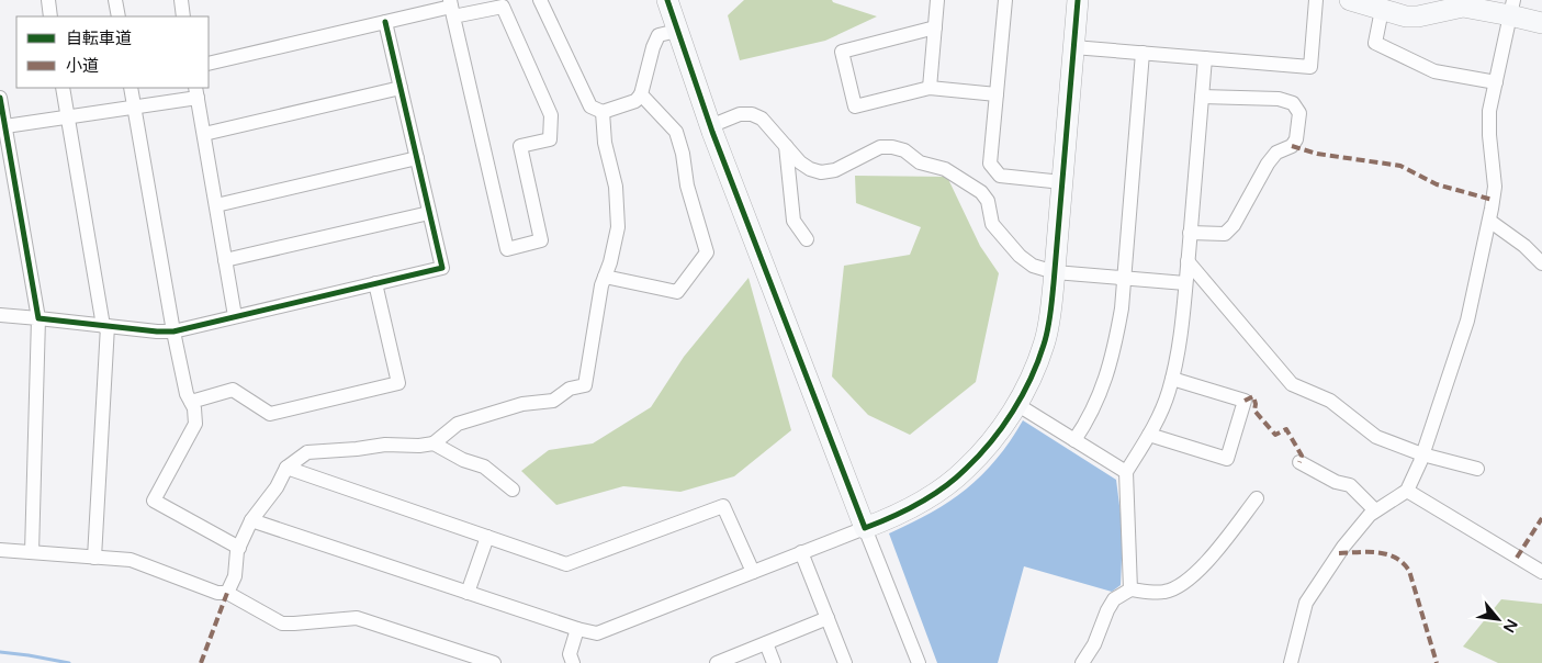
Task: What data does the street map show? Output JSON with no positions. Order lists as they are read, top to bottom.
{
  "legend": ["自転車道", "小道"],
  "north": "bottom right"
}
